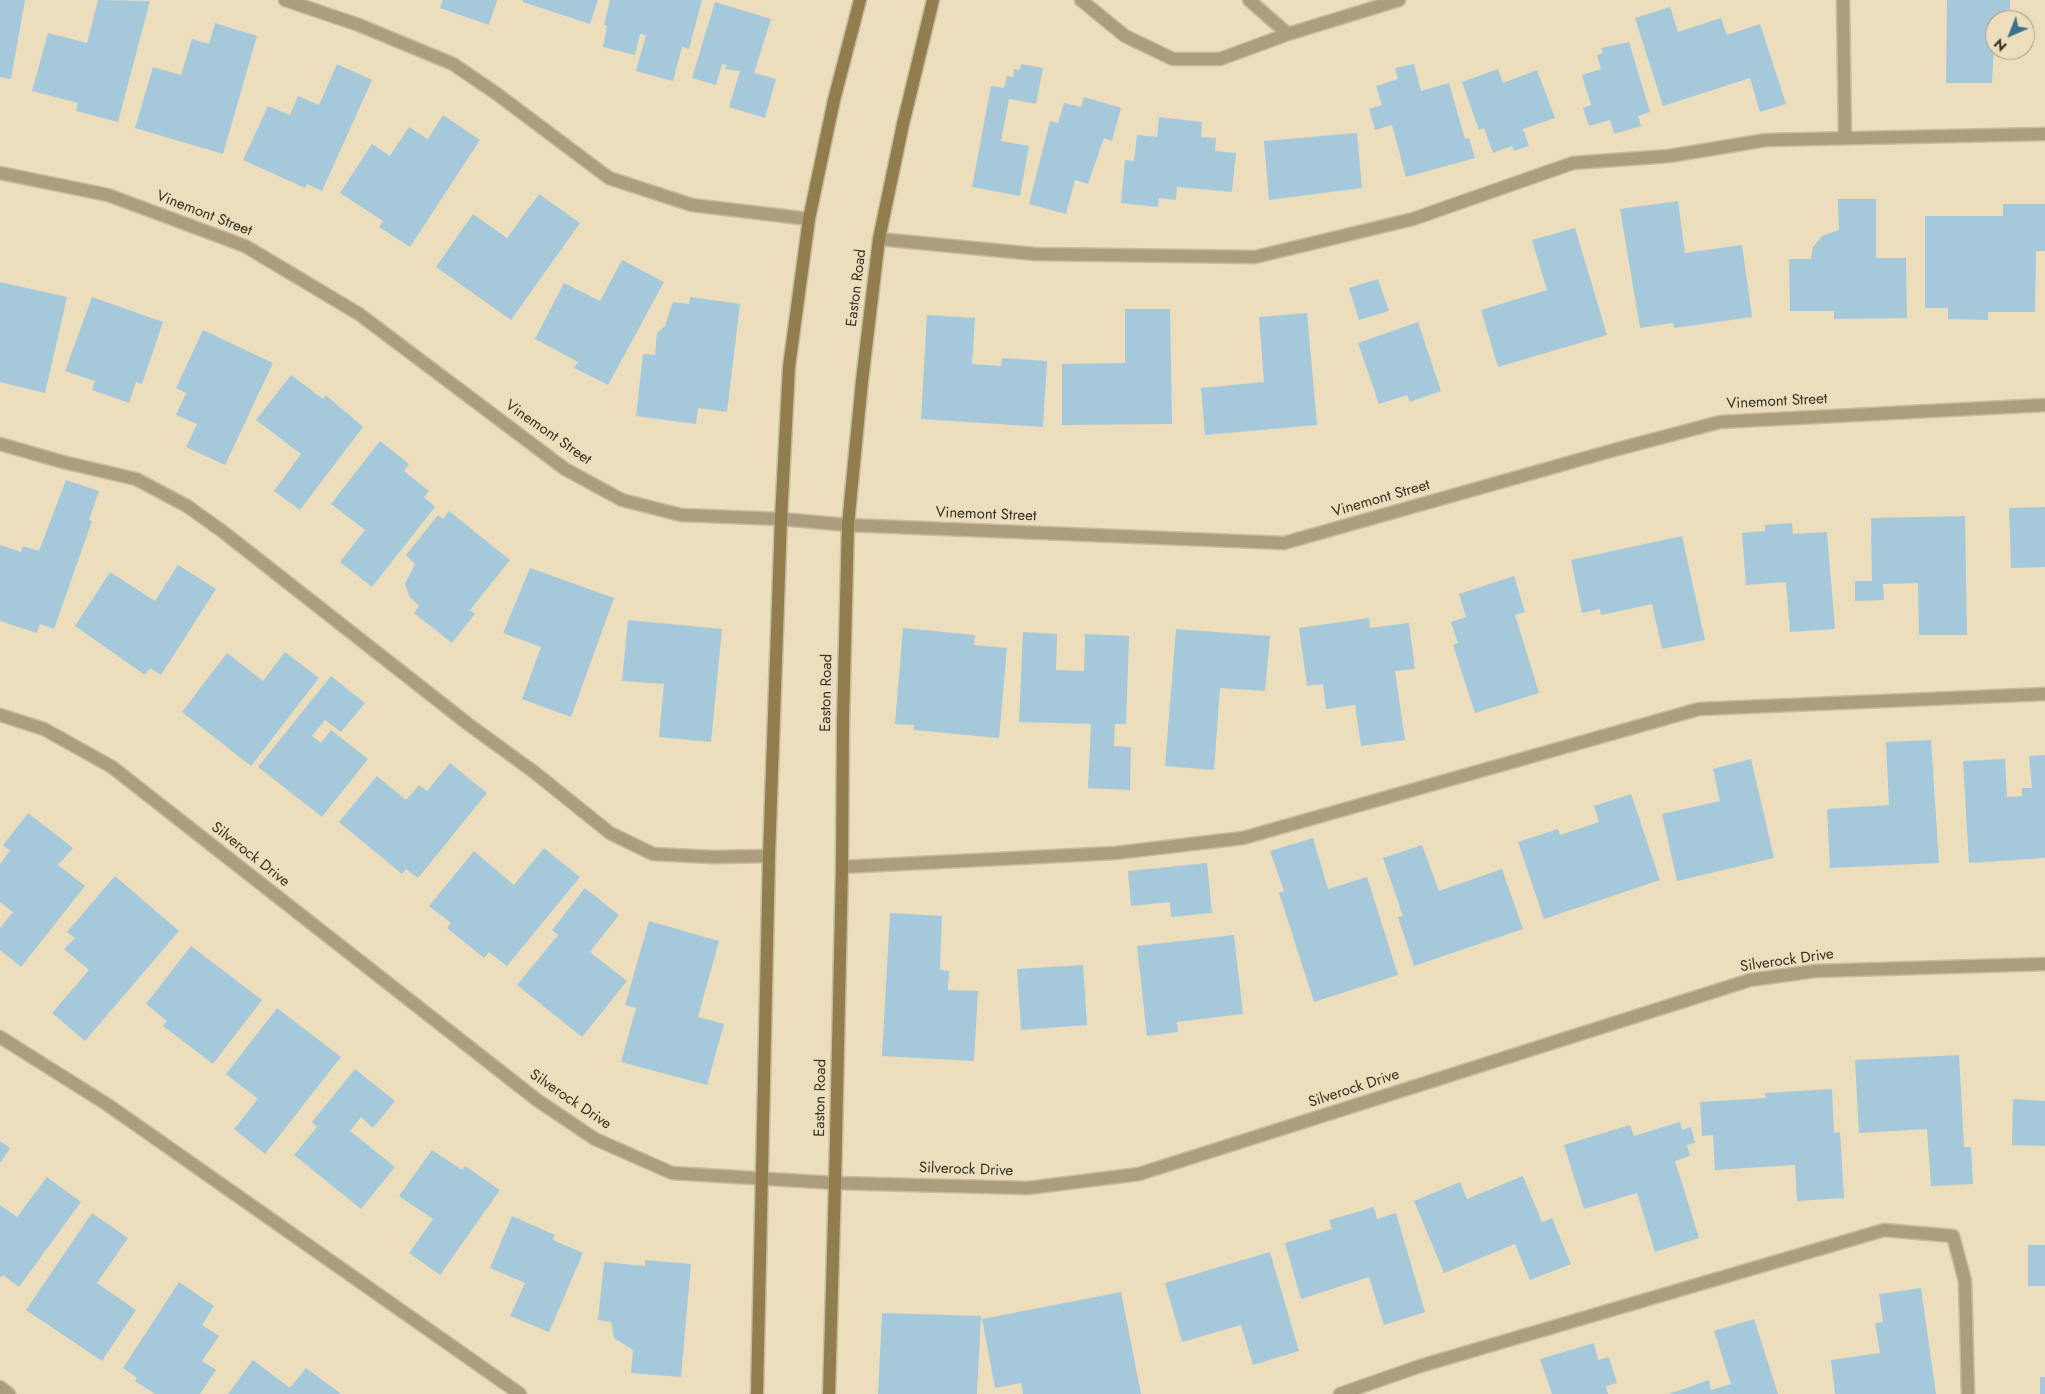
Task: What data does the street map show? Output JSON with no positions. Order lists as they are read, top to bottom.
{
  "streets": {
    "main road": ["Easton Road"],
    "street": ["Vinemont Street", "Silverock Drive"]
  },
  "crossings": [
    ["Vinemont Street", "Easton Road"],
    ["Easton Road", "Silverock Drive"]
  ],
  "north": "bottom left"
}
